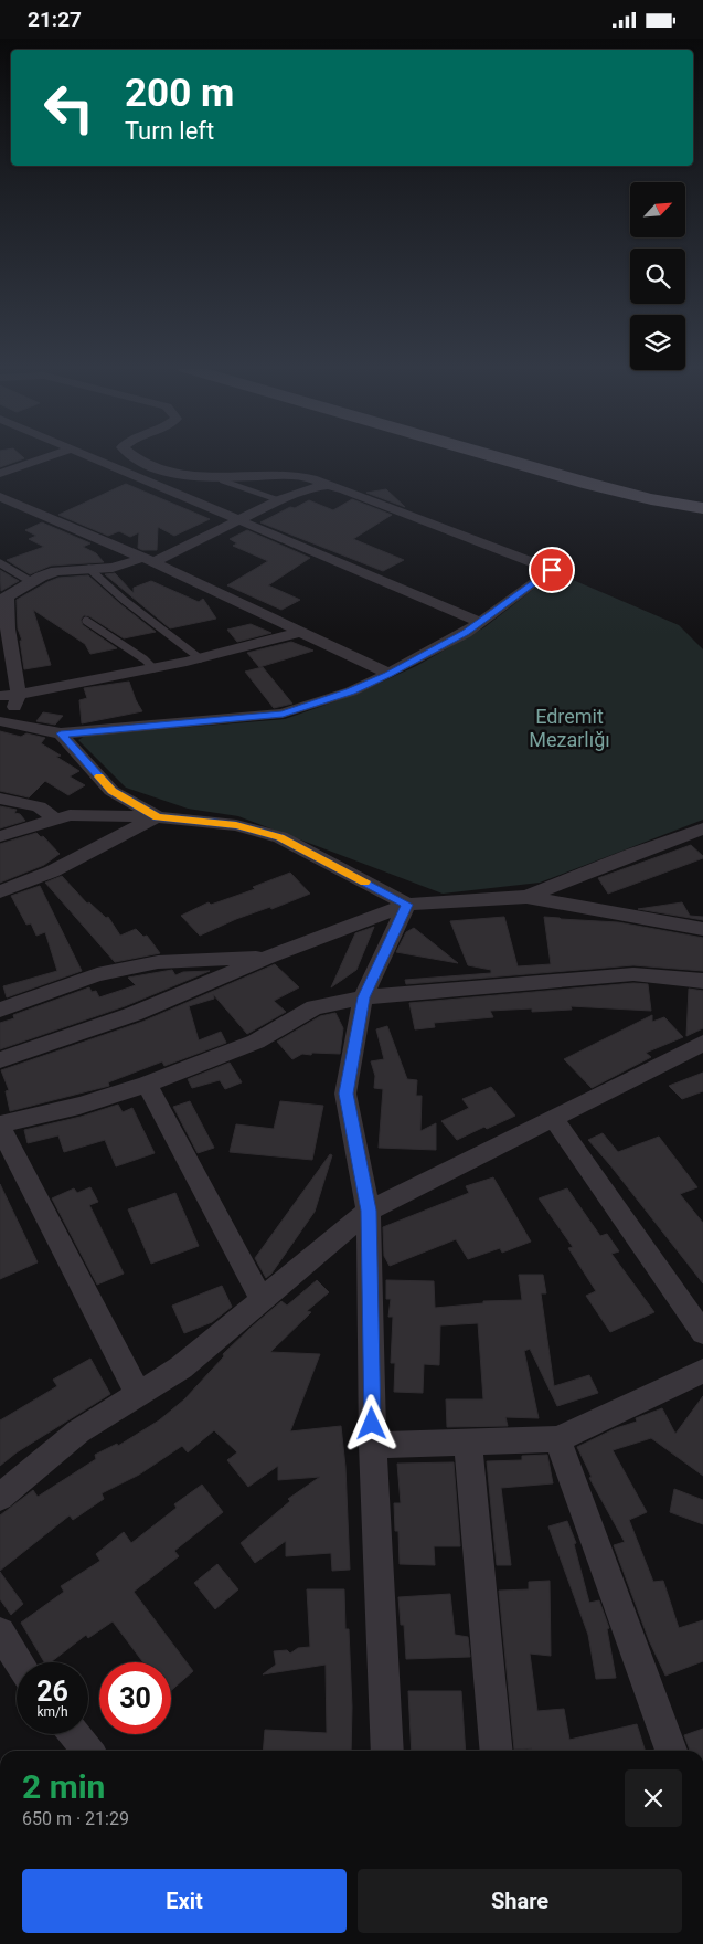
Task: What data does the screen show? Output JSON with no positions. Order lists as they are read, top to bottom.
{
  "parks": ["Edremit Mezarlığı"],
  "north": "top right",
  "page": {
    "status": "21:27",
    "turn": ["200 m", "Turn left"],
    "speed": "26 km/h",
    "limit": "30",
    "heading": ["2 min", "650 m · 21:29"],
    "buttons": ["Exit", "Share"]
  }
}
